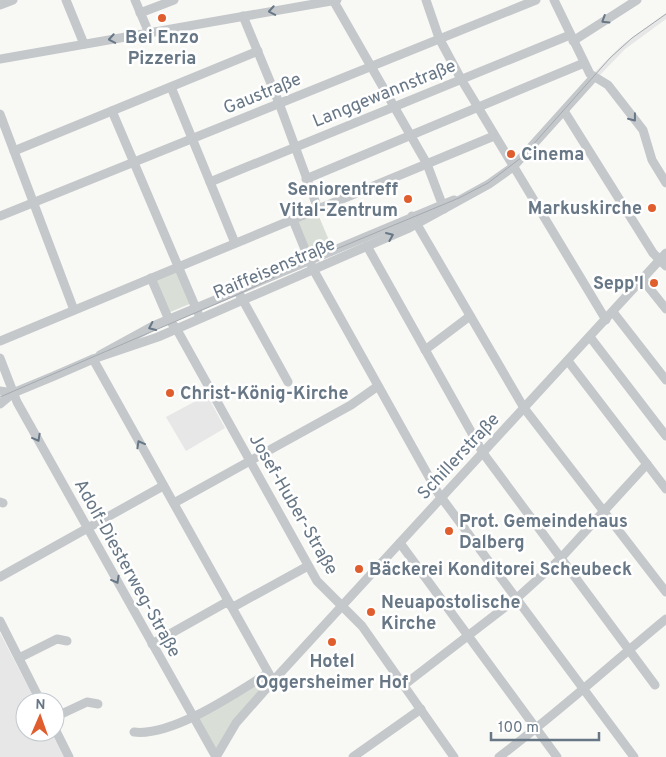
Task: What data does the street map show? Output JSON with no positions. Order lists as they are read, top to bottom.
{
  "streets": {
    "street": [
      "Gaustraße",
      "Langgewannstraße",
      "Raiffeisenstraße",
      "Schillerstraße",
      "Josef-Huber-Straße",
      "Adolf-Diesterweg-Straße"
    ]
  },
  "crossings": [
    ["Raiffeisenstraße", "Josef-Huber-Straße"],
    ["Raiffeisenstraße", "Adolf-Diesterweg-Straße"],
    ["Schillerstraße", "Josef-Huber-Straße"],
    ["Schillerstraße", "Adolf-Diesterweg-Straße"]
  ],
  "one_way": ["Adolf-Diesterweg-Straße"],
  "places": [
    "Bei Enzo Pizzeria",
    "Cinema",
    "Seniorentreff Vital-Zentrum",
    "Markuskirche",
    "Sepp'l",
    "Christ-König-Kirche",
    "Prot. Gemeindehaus Dalberg",
    "Bäckerei Konditorei Scheubeck",
    "Neuapostolische Kirche",
    "Hotel Oggersheimer Hof"
  ],
  "scale_bar": "100 m",
  "north": "top"
}
